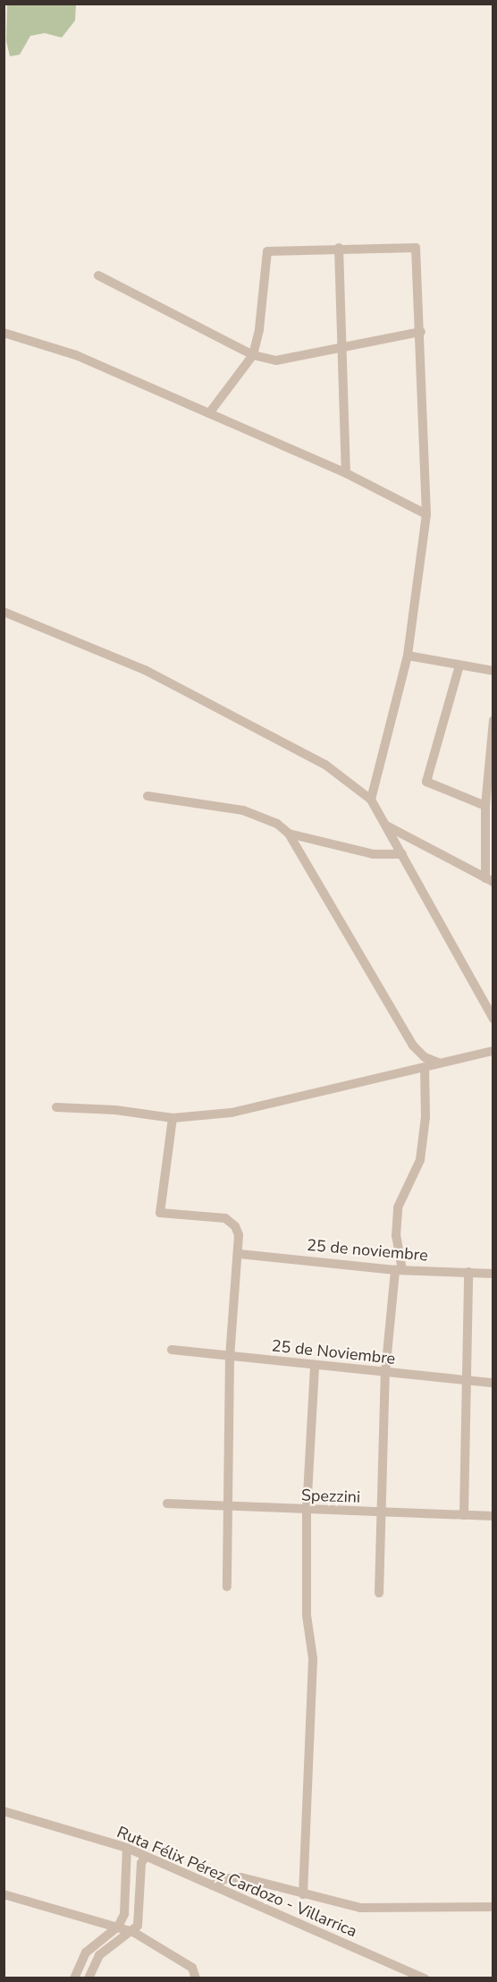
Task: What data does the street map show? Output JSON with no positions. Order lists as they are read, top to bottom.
{
  "streets": {
    "street": [
      "25 de noviembre",
      "25 de Noviembre",
      "Spezzini",
      "Ruta Félix Pérez Cardozo - Villarrica"
    ]
  }
}
